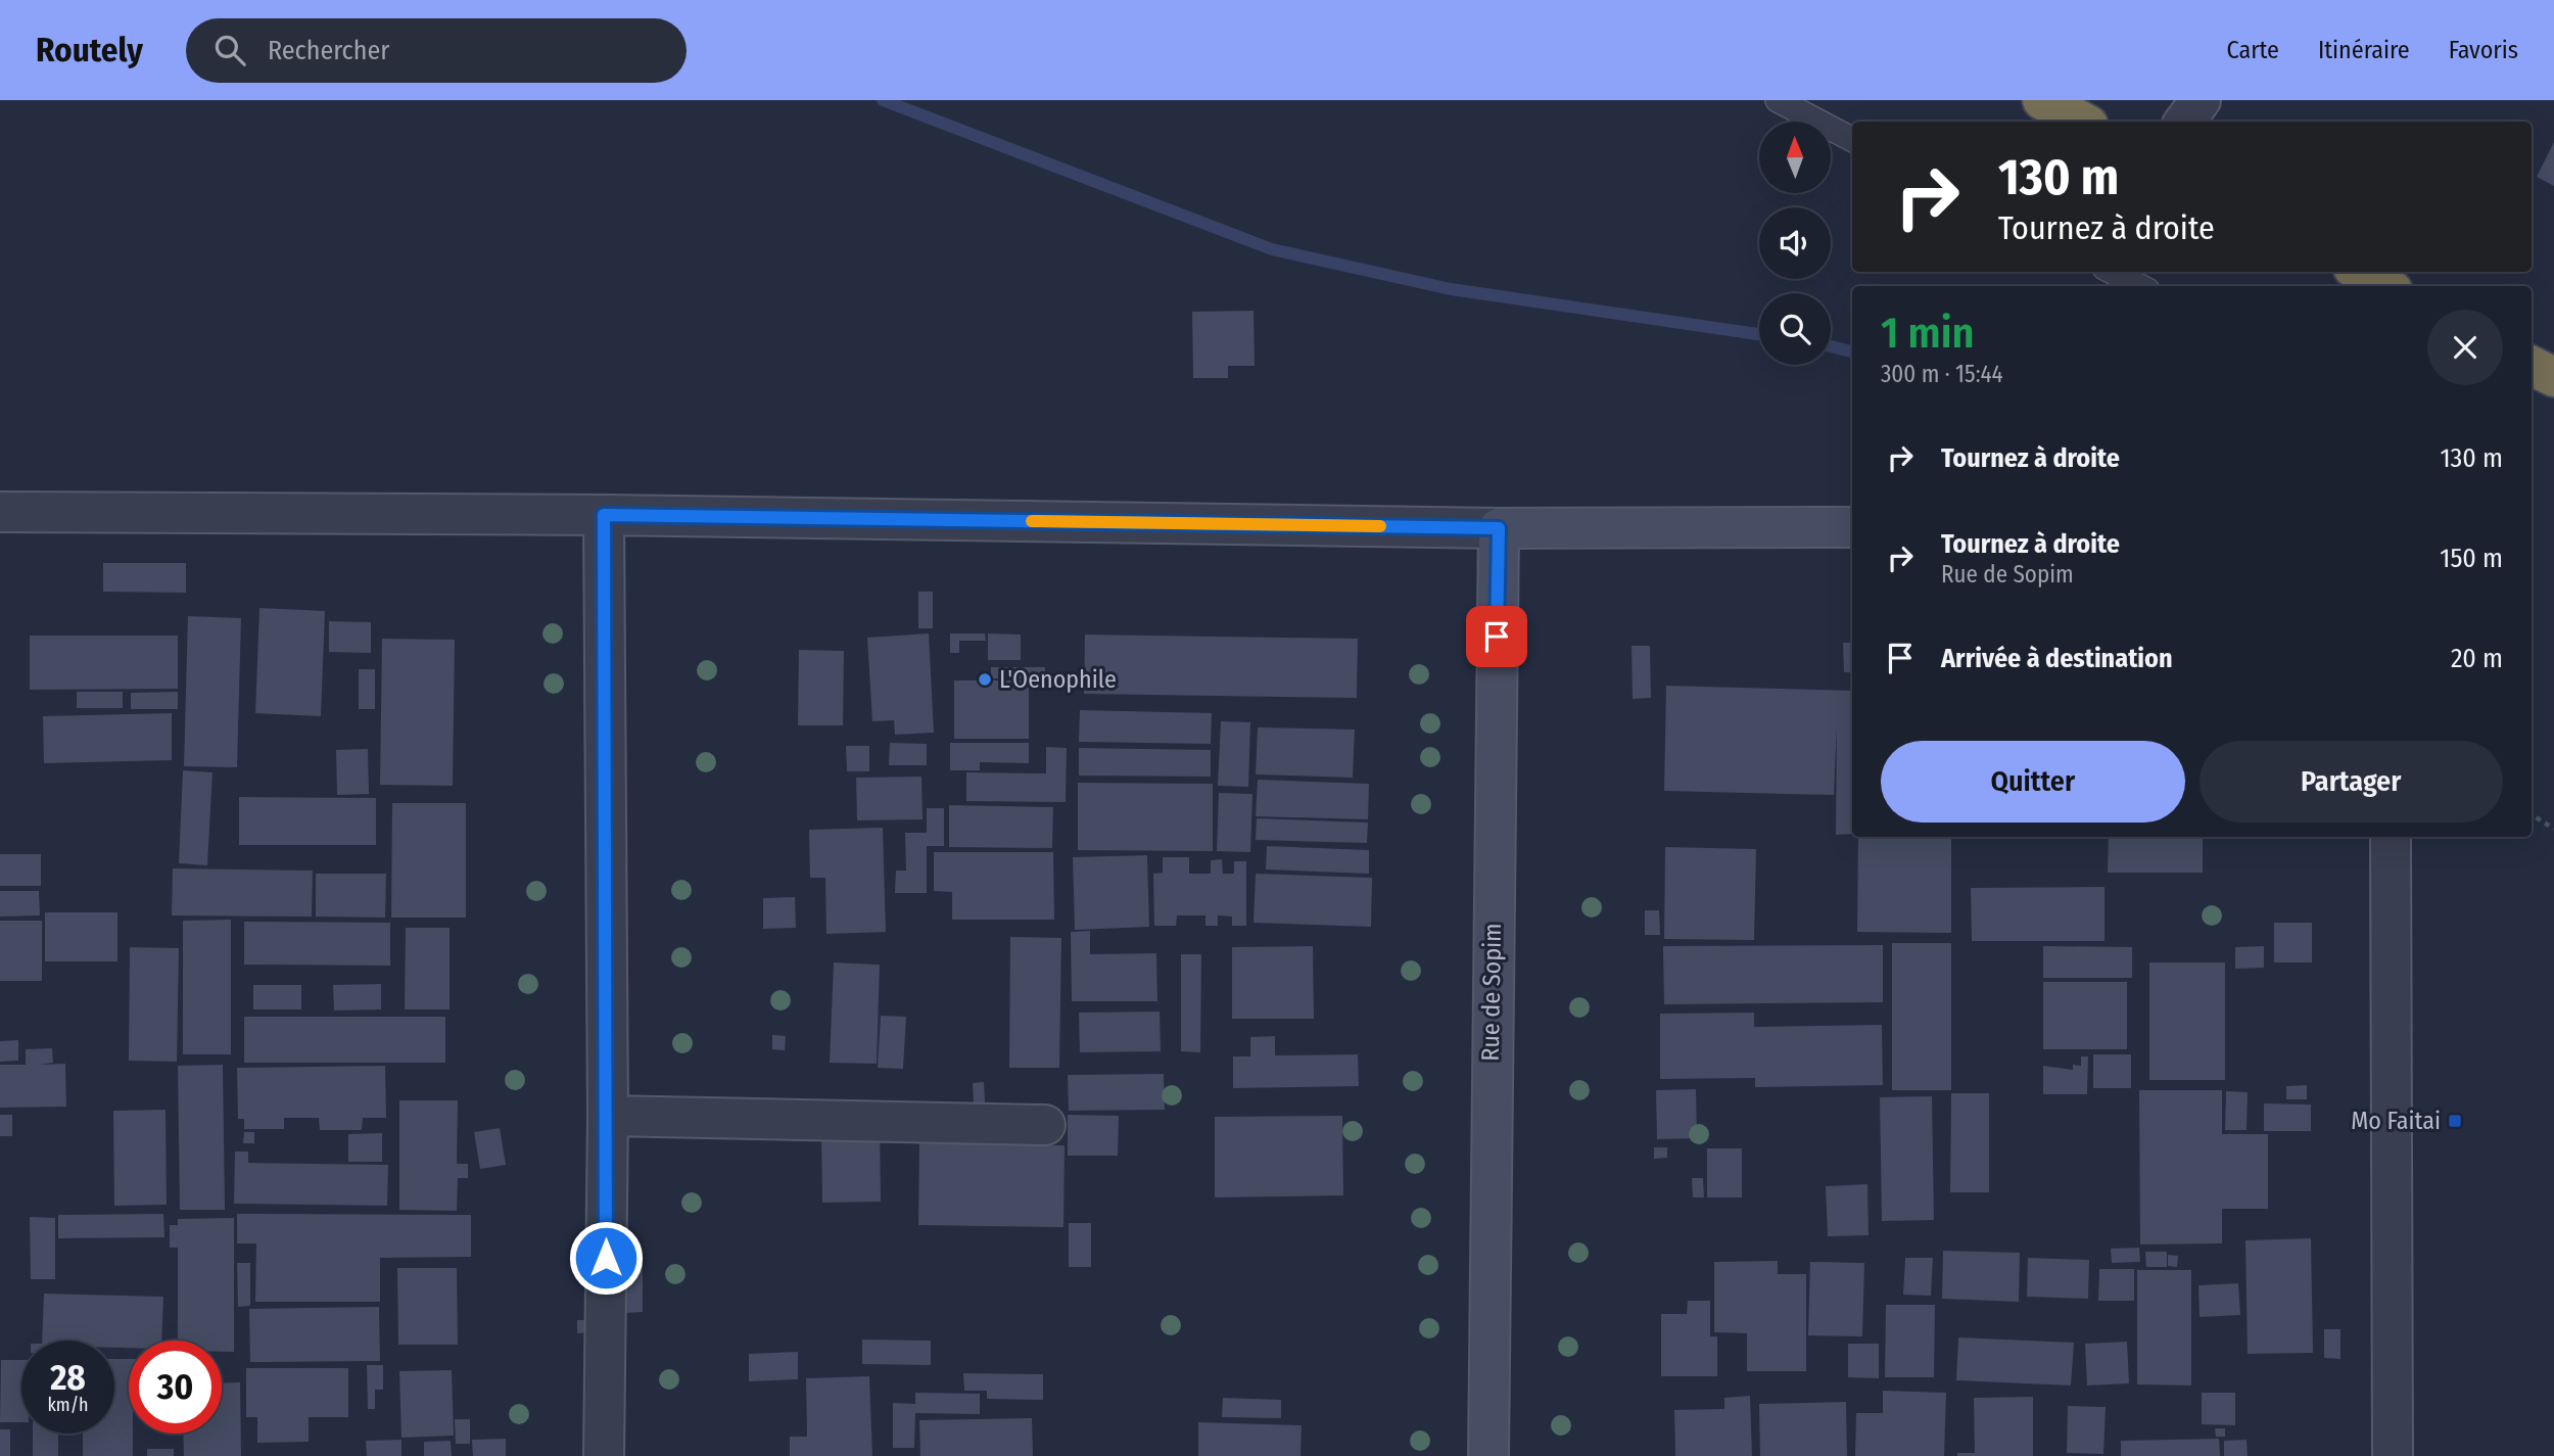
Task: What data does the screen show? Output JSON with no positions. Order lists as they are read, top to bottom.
{
  "streets": {
    "street": ["Rue de Sopim"]
  },
  "places": {
    "other": ["L'Oenophile"],
    "transit": ["Mo Faitai"]
  },
  "north": "top",
  "page": {
    "header": "Routely",
    "search": "Rechercher",
    "nav": ["Carte", "Itinéraire", "Favoris"],
    "turn": ["130 m", "Tournez à droite"],
    "heading": ["1 min", "300 m · 15:44"],
    "list": [
      {
        "name": "Tournez à droite",
        "value": "130 m"
      },
      {
        "name": "Tournez à droite",
        "note": "Rue de Sopim",
        "value": "150 m"
      },
      {
        "name": "Arrivée à destination",
        "value": "20 m"
      }
    ],
    "buttons": ["Quitter", "Partager"],
    "speed": "28 km/h",
    "limit": "30"
  }
}
